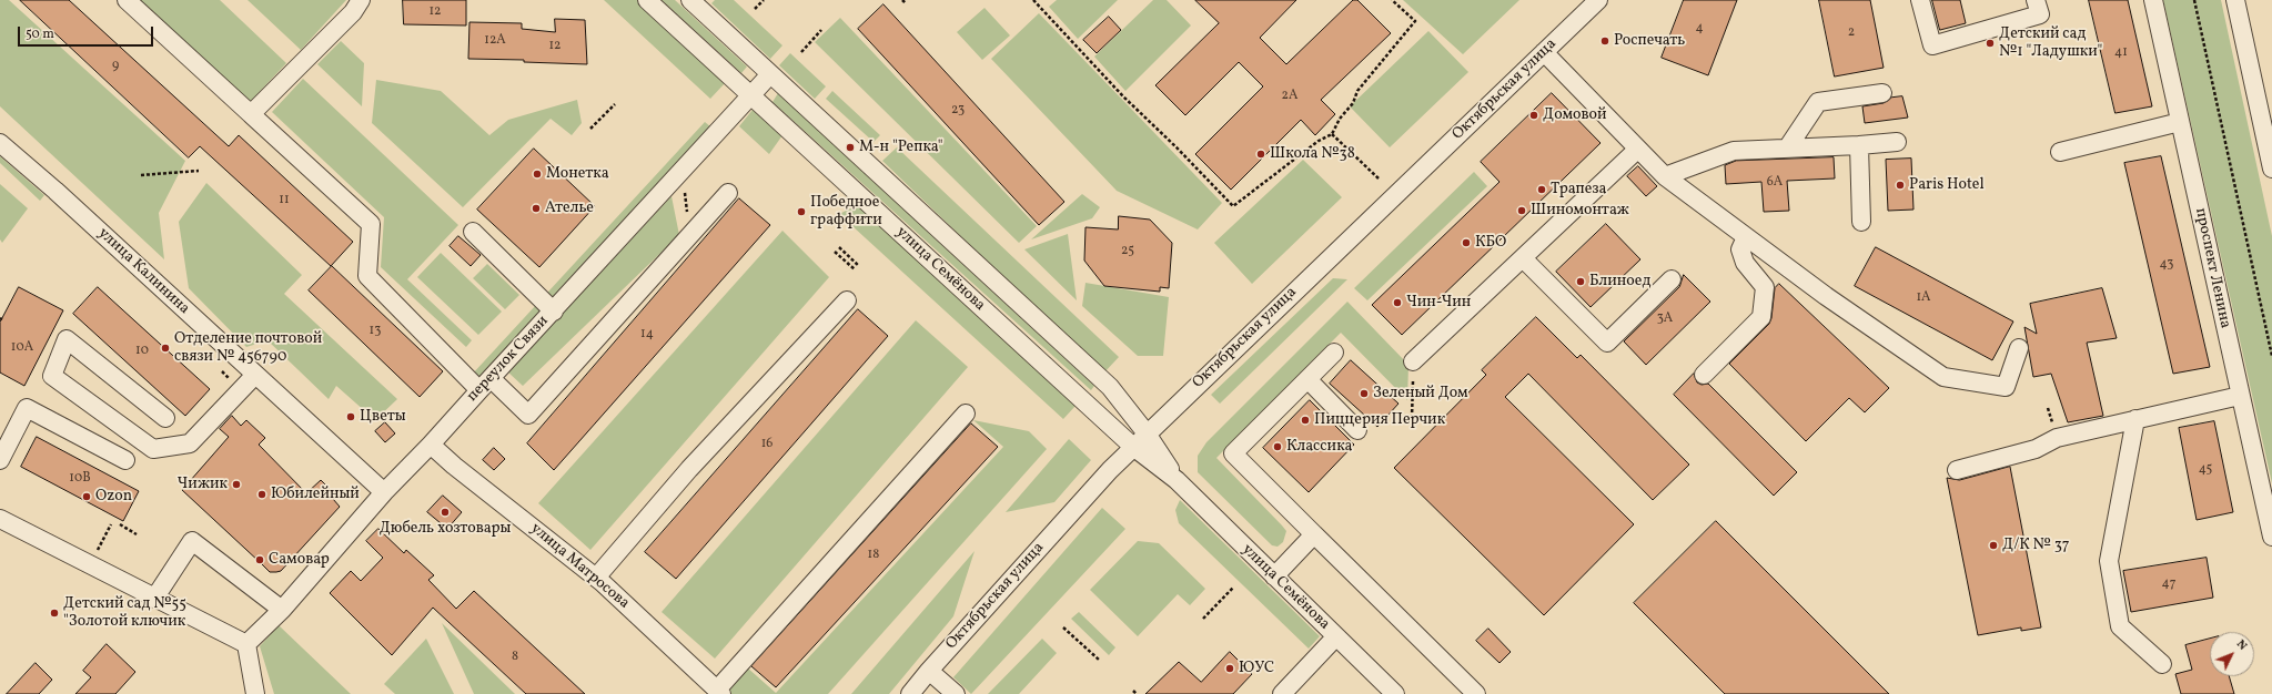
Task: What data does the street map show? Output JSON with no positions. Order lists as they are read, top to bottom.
{
  "streets": {
    "street": [
      "Октябрьская улица",
      "проспект Ленина",
      "улица Семёнова",
      "улица Калинина",
      "переулок Связи",
      "улица Матросова"
    ]
  },
  "crossings": [
    ["Октябрьская улица", "улица Семёнова"],
    ["улица Семёнова", "переулок Связи"],
    ["улица Калинина", "переулок Связи"],
    ["переулок Связи", "улица Матросова"]
  ],
  "places": [
    "Роспечать",
    "Детский сад №1 \"Ладушки\"",
    "Домовой",
    "М-н \"Репка\"",
    "Школа №38",
    "Монетка",
    "Paris Hotel",
    "Трапеза",
    "Ателье",
    "Шиномонтаж",
    "Победное граффити",
    "КБО",
    "Блиноед",
    "Чин-Чин",
    "Отделение почтовой связи № 456790",
    "Зеленый Дом",
    "Цветы",
    "Пиццерия Перчик",
    "Классика",
    "Чижик",
    "Юбилейный",
    "Ozon",
    "Дюбель хозтовары",
    "Д/К № 37",
    "Самовар",
    "Детский сад №55 \"Золотой ключик",
    "ЮУС"
  ],
  "house_numbers": [
    "12",
    "4",
    "2",
    "12А",
    "12",
    "41",
    "9",
    "2А",
    "23",
    "6А",
    "11",
    "25",
    "43",
    "1А",
    "3А",
    "13",
    "14",
    "10А",
    "10",
    "16",
    "45",
    "10В",
    "18",
    "47",
    "8"
  ],
  "scale_bar": "50 m",
  "north": "top right"
}
